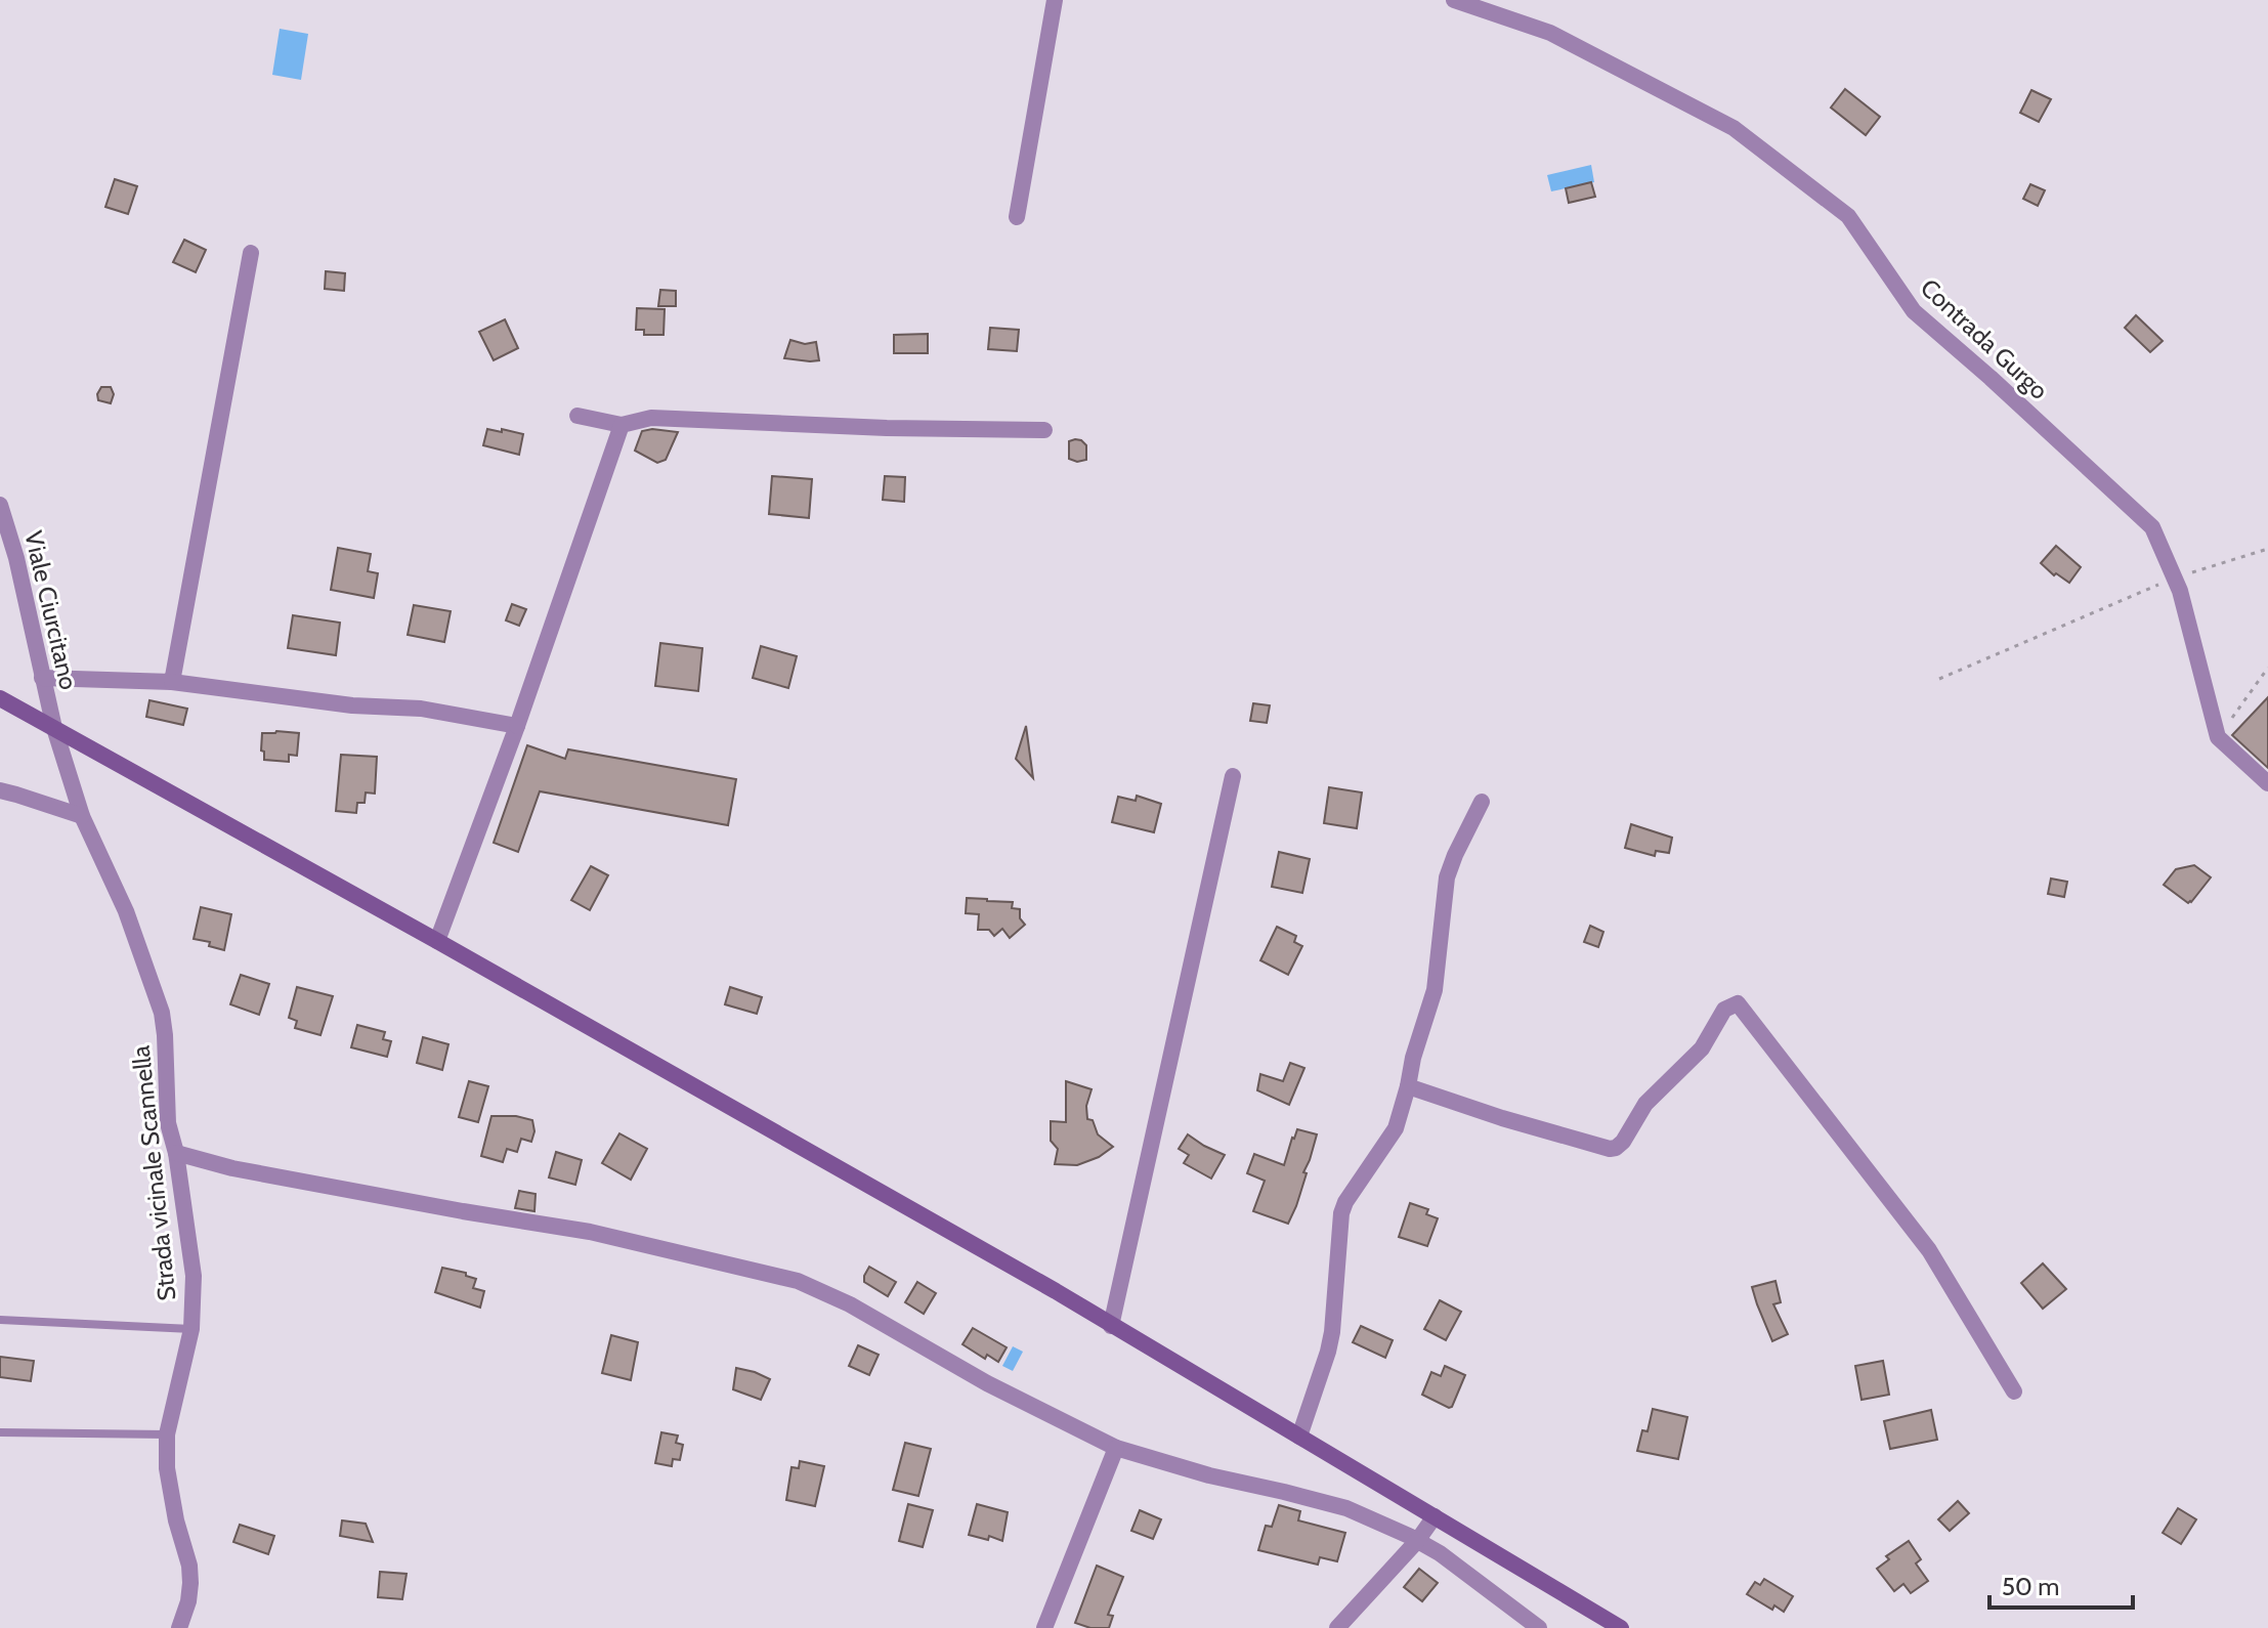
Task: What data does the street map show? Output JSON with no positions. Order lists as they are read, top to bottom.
{
  "streets": {
    "street": ["Contrada Gurgo", "Viale Ciurcitano", "Strada vicinale Scannella"]
  },
  "crossings": [
    ["Viale Ciurcitano", "Strada vicinale Scannella"]
  ],
  "scale_bar": "50 m"
}
